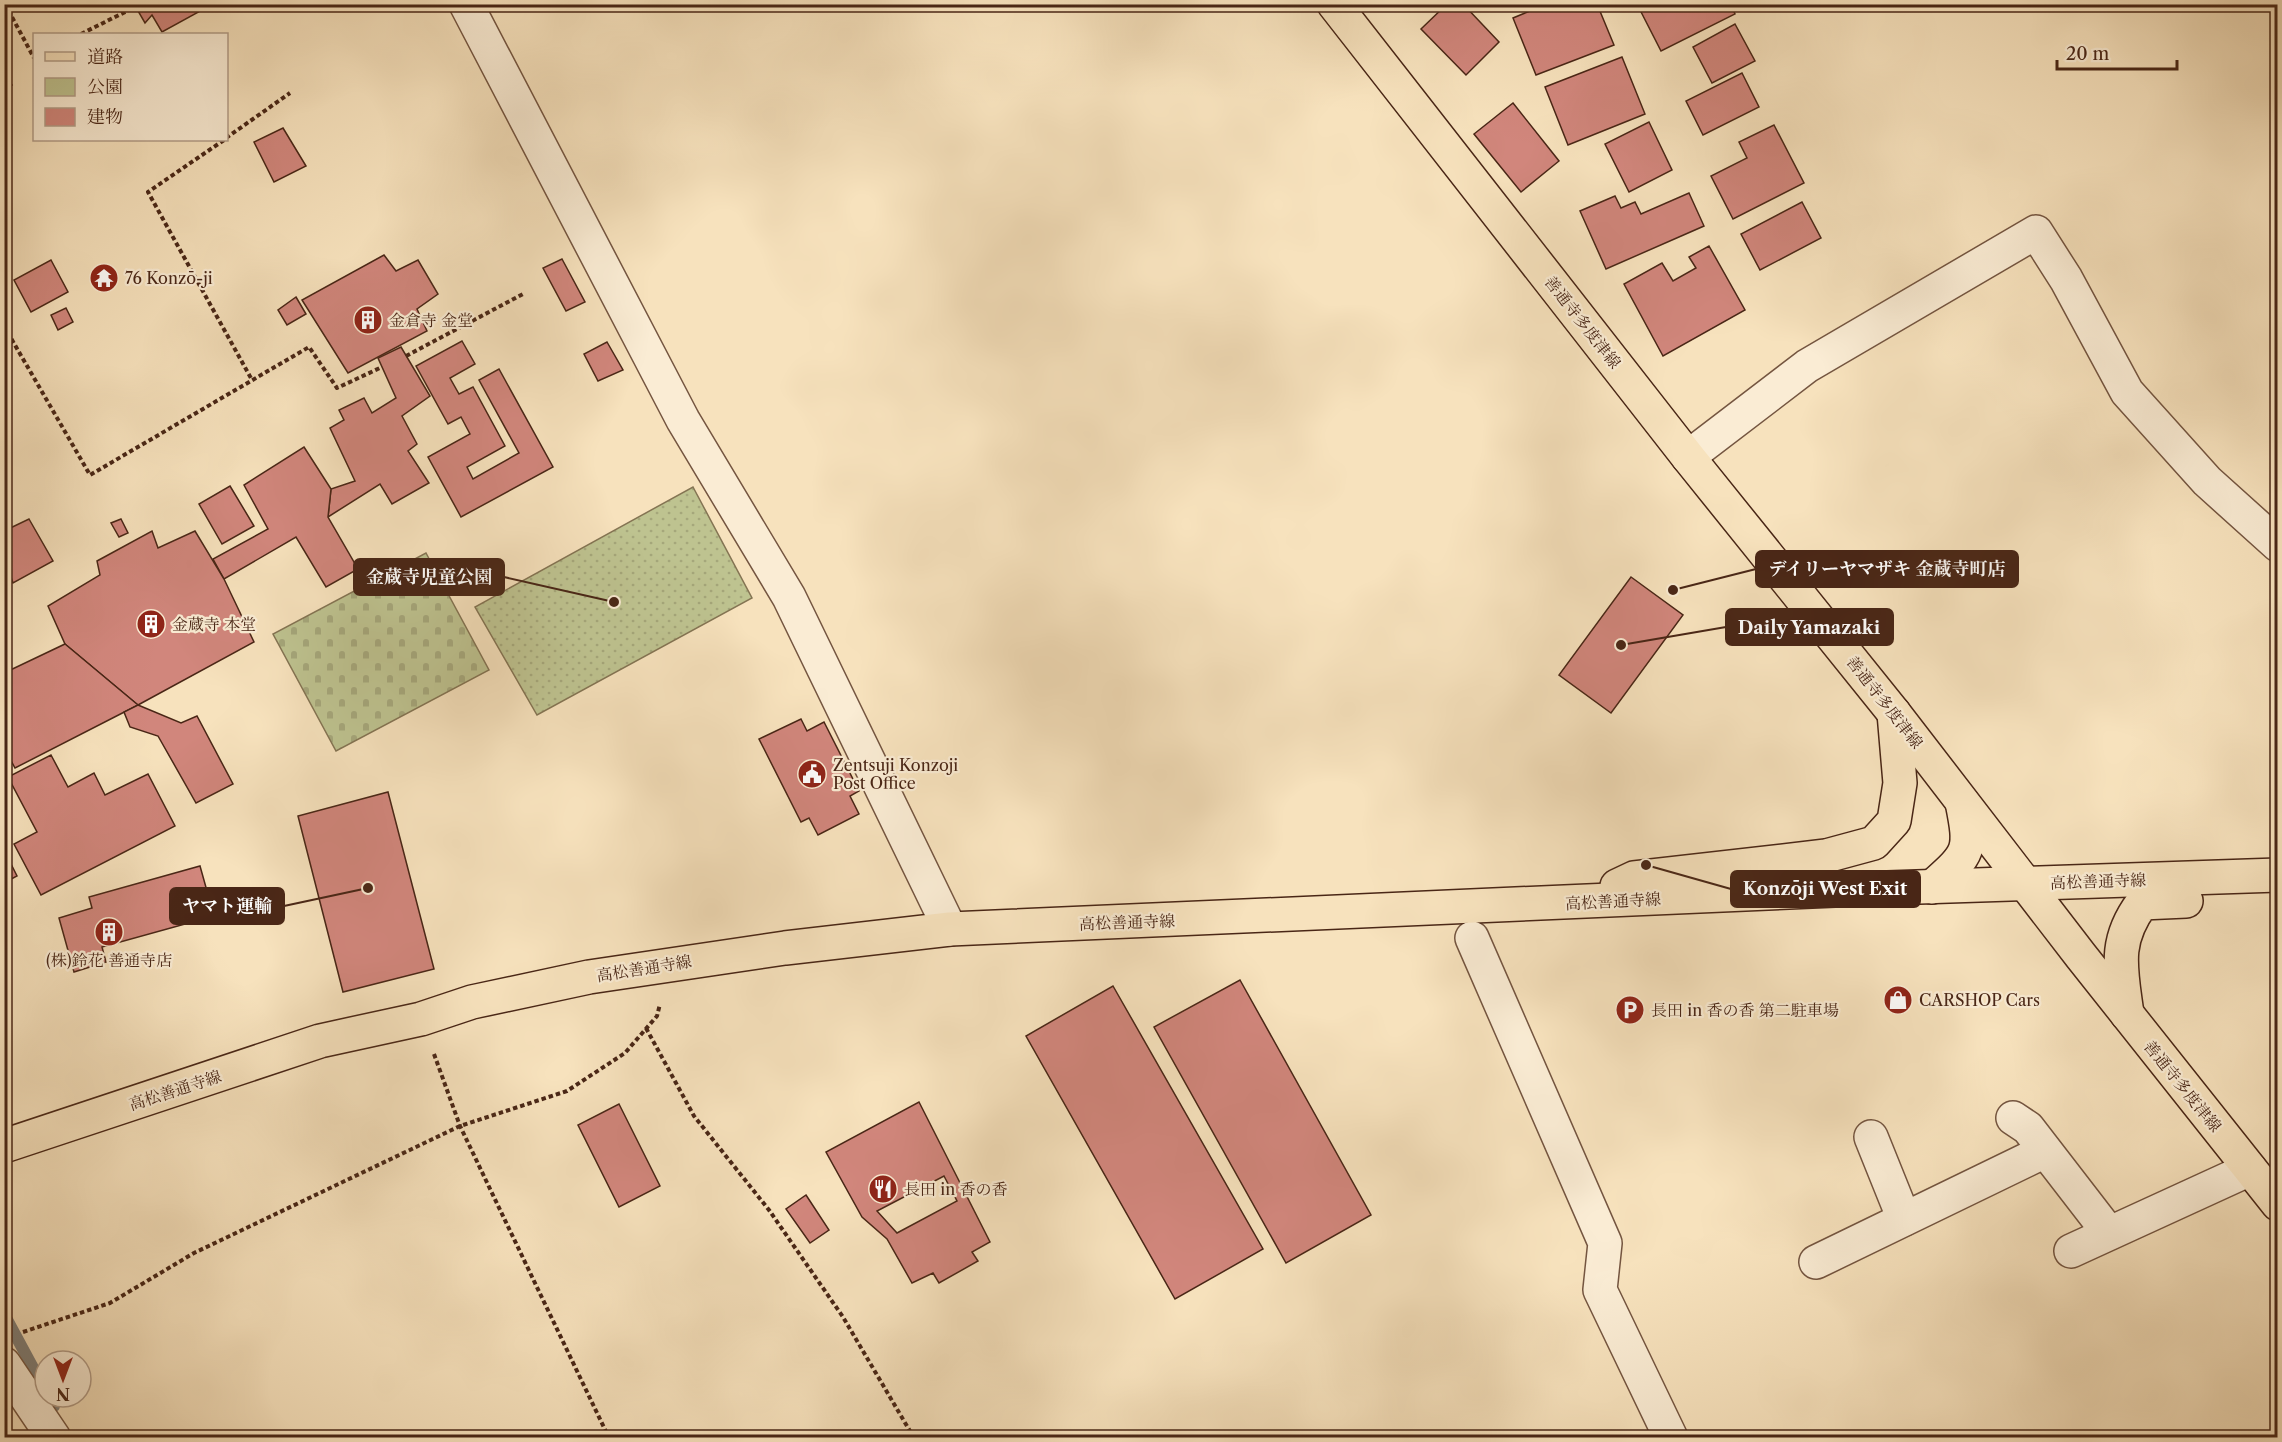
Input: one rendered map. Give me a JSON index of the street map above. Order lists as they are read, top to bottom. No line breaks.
{"streets":{"main road":["善通寺多度津線","高松善通寺線"]},"crossings":[["善通寺多度津線","高松善通寺線"]],"places":{"temple":["76 Konzō-ji"],"building":["金倉寺 金堂","金蔵寺 本堂","(株)鈴花 善通寺店"],"other":["デイリーヤマザキ 金蔵寺町店","金蔵寺児童公園","Daily Yamazaki","Konzōji West Exit","ヤマト運輸"],"public building":["Zentsuji Konzoji Post Office"],"shop":["CARSHOP Cars"],"parking":["長田 in 香の香 第二駐車場"],"restaurant":["長田 in 香の香"]},"legend":["道路","公園","建物"],"scale_bar":"20 m","north":"bottom"}
